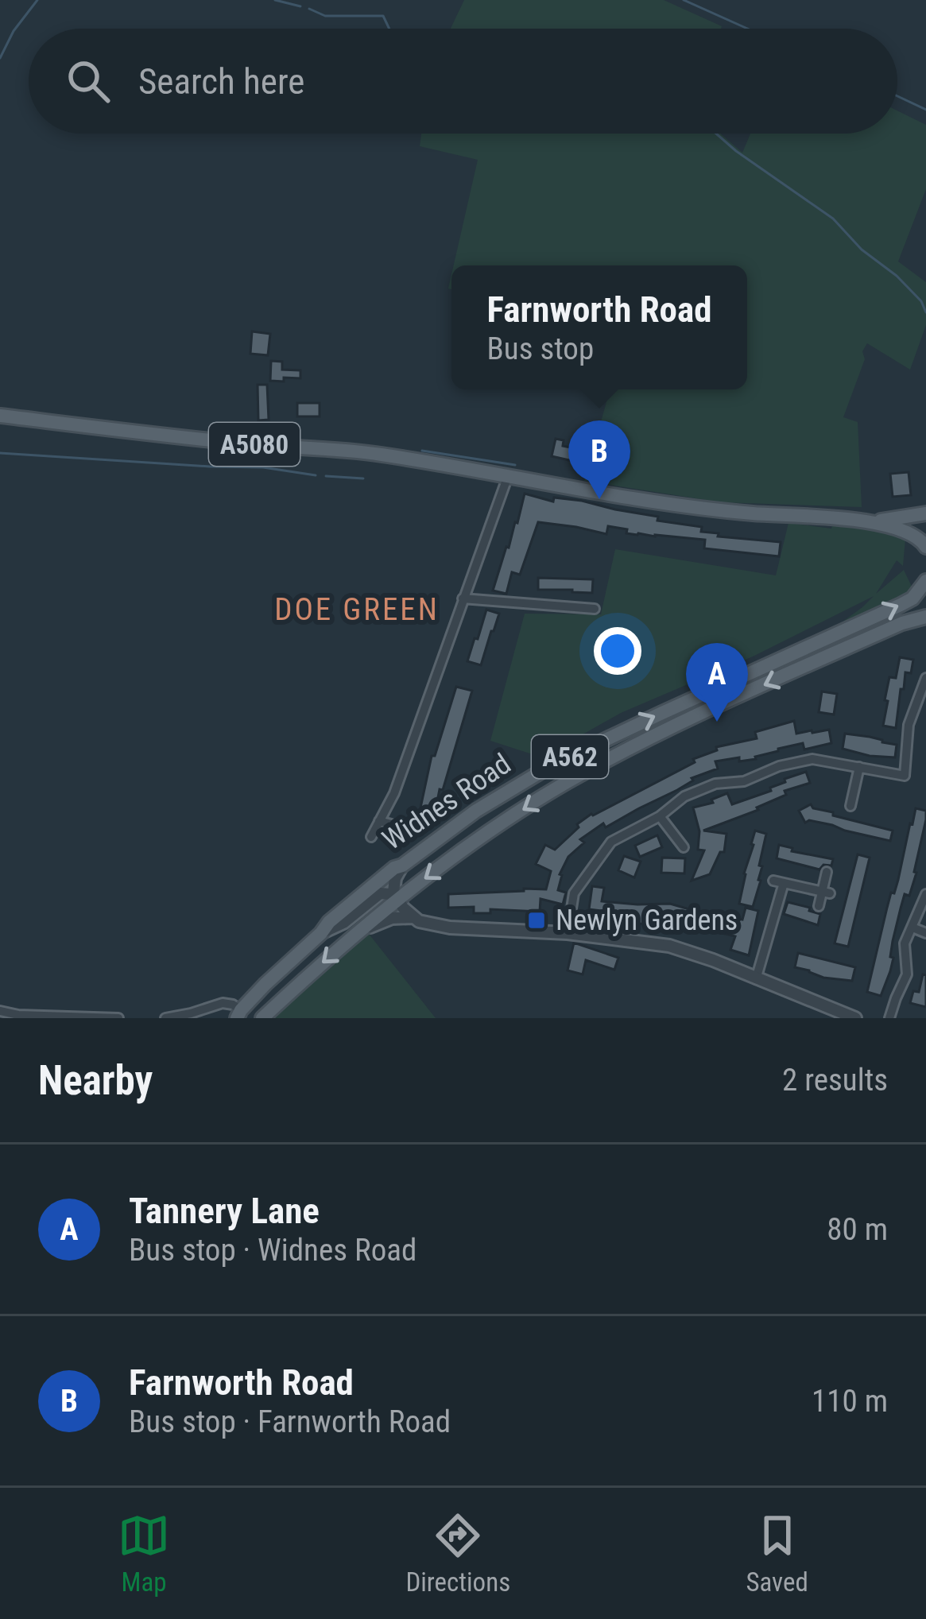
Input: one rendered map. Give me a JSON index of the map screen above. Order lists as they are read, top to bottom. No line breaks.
{"streets":{"main road":["A5080","A562","Widnes Road"]},"districts":["DOE GREEN"],"places":{"transit":["Newlyn Gardens"]},"page":{"search":"Search here","popup":["Farnworth Road","Bus stop"],"pins":["B","A"],"heading":["Nearby","2 results"],"list":[{"mark":"A","name":"Tannery Lane","note":"Bus stop · Widnes Road","value":"80 m"},{"mark":"B","name":"Farnworth Road","note":"Bus stop · Farnworth Road","value":"110 m"}],"nav":["Map","Directions","Saved"]}}
